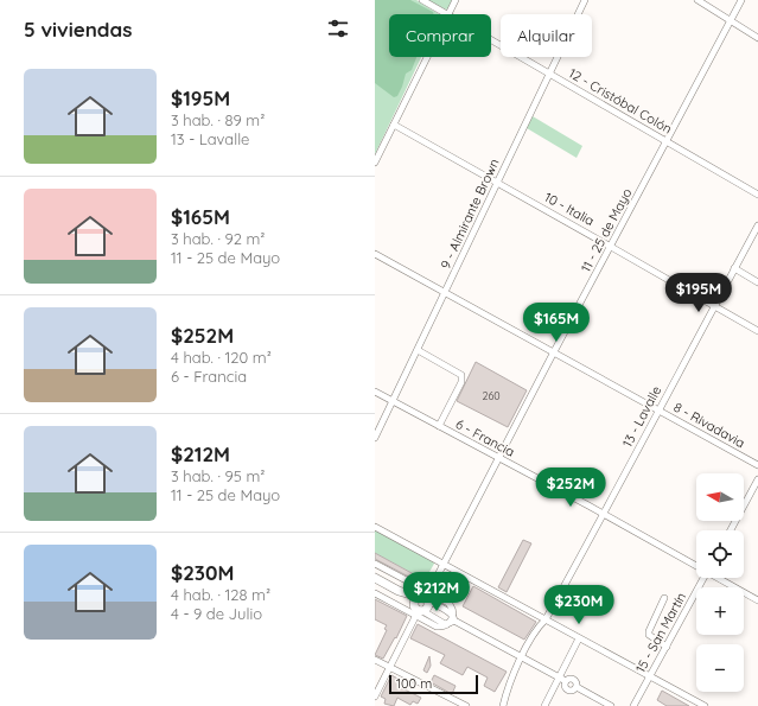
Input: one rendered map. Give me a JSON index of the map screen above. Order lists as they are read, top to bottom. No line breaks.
{"streets":{"street":["12 - Cristóbal Colón","10 - Italia","9 - Almirante Brown","11 - 25 de Mayo","13 - Lavalle","8 - Rivadavia","6 - Francia","15 - San Martín"]},"crossings":[["12 - Cristóbal Colón","9 - Almirante Brown"],["12 - Cristóbal Colón","11 - 25 de Mayo"],["10 - Italia","9 - Almirante Brown"],["10 - Italia","11 - 25 de Mayo"],["10 - Italia","13 - Lavalle"],["9 - Almirante Brown","8 - Rivadavia"],["9 - Almirante Brown","6 - Francia"],["11 - 25 de Mayo","8 - Rivadavia"],["11 - 25 de Mayo","6 - Francia"],["13 - Lavalle","8 - Rivadavia"],["13 - Lavalle","6 - Francia"]],"house_numbers":["260"],"scale_bar":"100 m","north":"left","page":{"heading":"5 viviendas","chip":["Comprar","Alquilar"],"list":[{"name":"$195M","note":"3 hab. · 89 m² · 13 - Lavalle"},{"name":"$165M","note":"3 hab. · 92 m² · 11 - 25 de Mayo"},{"name":"$252M","note":"4 hab. · 120 m² · 6 - Francia"},{"name":"$212M","note":"3 hab. · 95 m² · 11 - 25 de Mayo"},{"name":"$230M","note":"4 hab. · 128 m² · 4 - 9 de Julio"}],"price":["$195M","$165M","$252M","$212M","$230M"],"map_buttons":["+","−"],"scale":"100 m"}}
